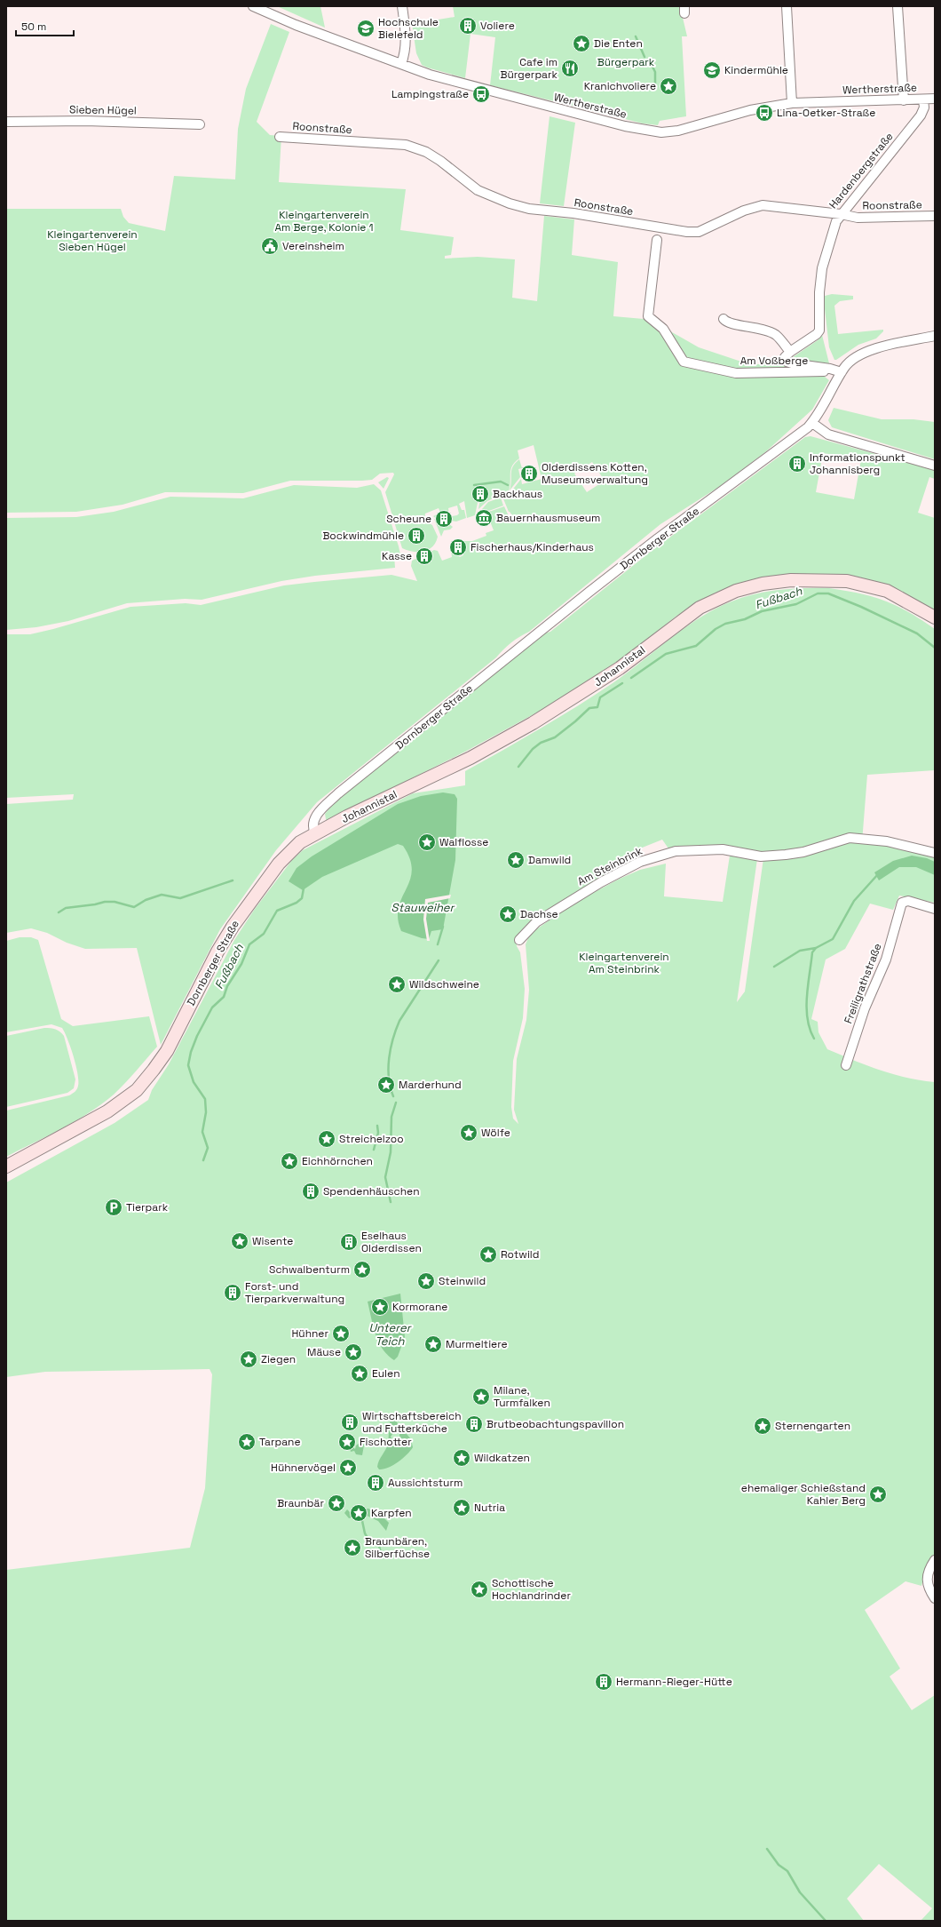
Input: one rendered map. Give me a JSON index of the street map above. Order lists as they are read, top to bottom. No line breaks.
{"streets":{"main road":["Dornberger Straße","Johannistal"],"street":["Wertherstraße","Sieben Hügel","Roonstraße","Hardenbergstraße","Am Voßberge","Am Steinbrink","Freiligrathstraße"]},"crossings":[["Wertherstraße","Hardenbergstraße"],["Roonstraße","Hardenbergstraße"],["Dornberger Straße","Johannistal"]],"water":["Fußbach","Stauweiher","Unterer Teich"],"parks":["Bürgerpark","Kleingartenverein Am Berge, Kolonie 1","Kleingartenverein Sieben Hügel","Kleingartenverein Am Steinbrink"],"places":{"building":["Voliere","Informationspunkt Johannisberg","Olderdissens Kotten, Museumsverwaltung","Backhaus","Scheune","Bockwindmühle","Fischerhaus/Kinderhaus","Kasse","Spendenhäuschen","Eselhaus Olderdissen","Forst- und Tierparkverwaltung","Wirtschaftsbereich und Futterküche","Brutbeobachtungspavillon","Aussichtsturm","Hermann-Rieger-Hütte"],"school or university":["Hochschule Bielefeld","Kindermühle"],"place":["Die Enten","Kranichvoliere","Walflosse","Damwild","Dachse","Wildschweine","Marderhund","Wölfe","Streichelzoo","Eichhörnchen","Wisente","Rotwild","Schwalbenturm","Steinwild","Kormorane","Hühner","Murmeltiere","Mäuse","Ziegen","Eulen","Milane, Turmfalken","Sternengarten","Tarpane","Fischotter","Wildkatzen","Hühnervögel","ehemaliger Schießstand Kahler Berg","Braunbär","Nutria","Karpfen","Braunbären, Silberfüchse","Schottische Hochlandrinder"],"restaurant":["Cafe im Bürgerpark"],"bus stop":["Lampingstraße","Lina-Oetker-Straße"],"public building":["Vereinsheim"],"museum":["Bauernhausmuseum"],"parking":["Tierpark"]},"scale_bar":"50 m"}
